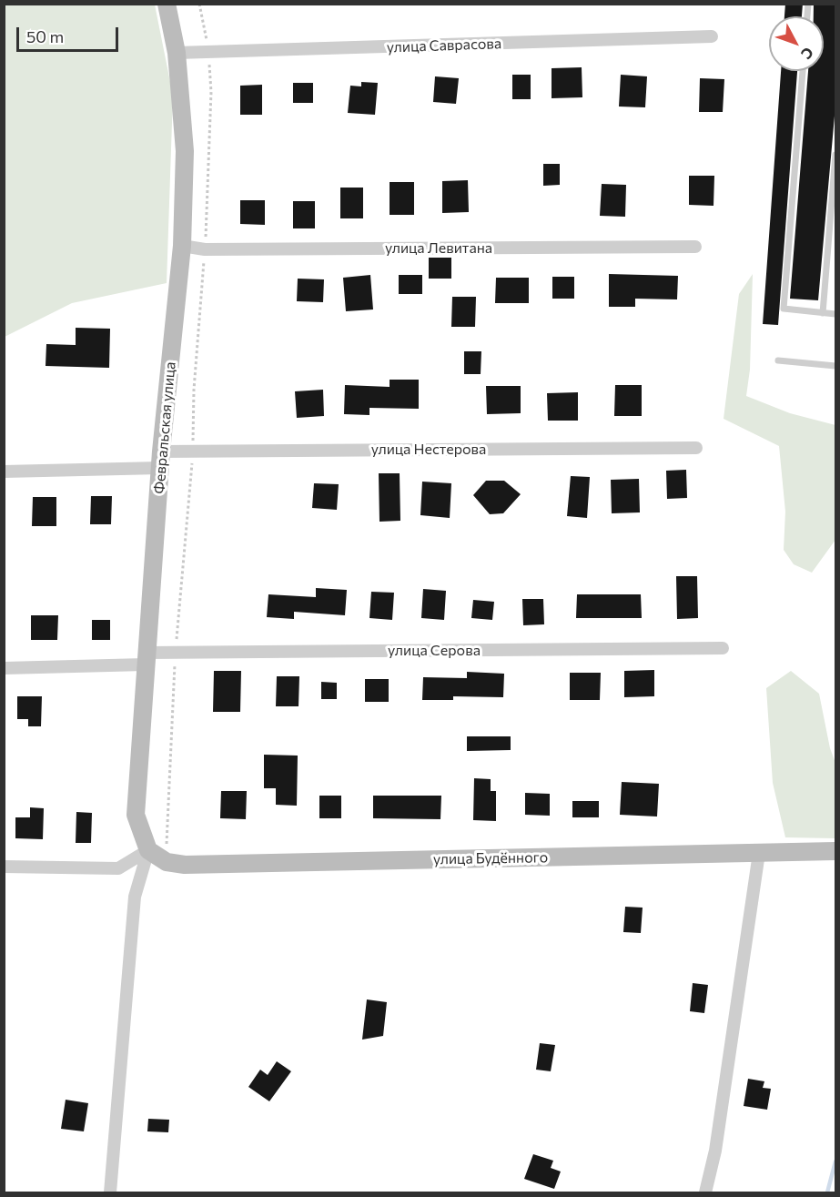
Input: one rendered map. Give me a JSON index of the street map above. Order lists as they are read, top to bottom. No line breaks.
{"streets":{"main road":["Февральская улица","улица Будённого"],"street":["улица Саврасова","улица Левитана","улица Нестерова","улица Серова"]},"crossings":[["улица Саврасова","Февральская улица"],["улица Левитана","Февральская улица"],["Февральская улица","улица Нестерова"],["Февральская улица","улица Серова"],["Февральская улица","улица Будённого"]],"scale_bar":"50 m","north":"bottom right"}
